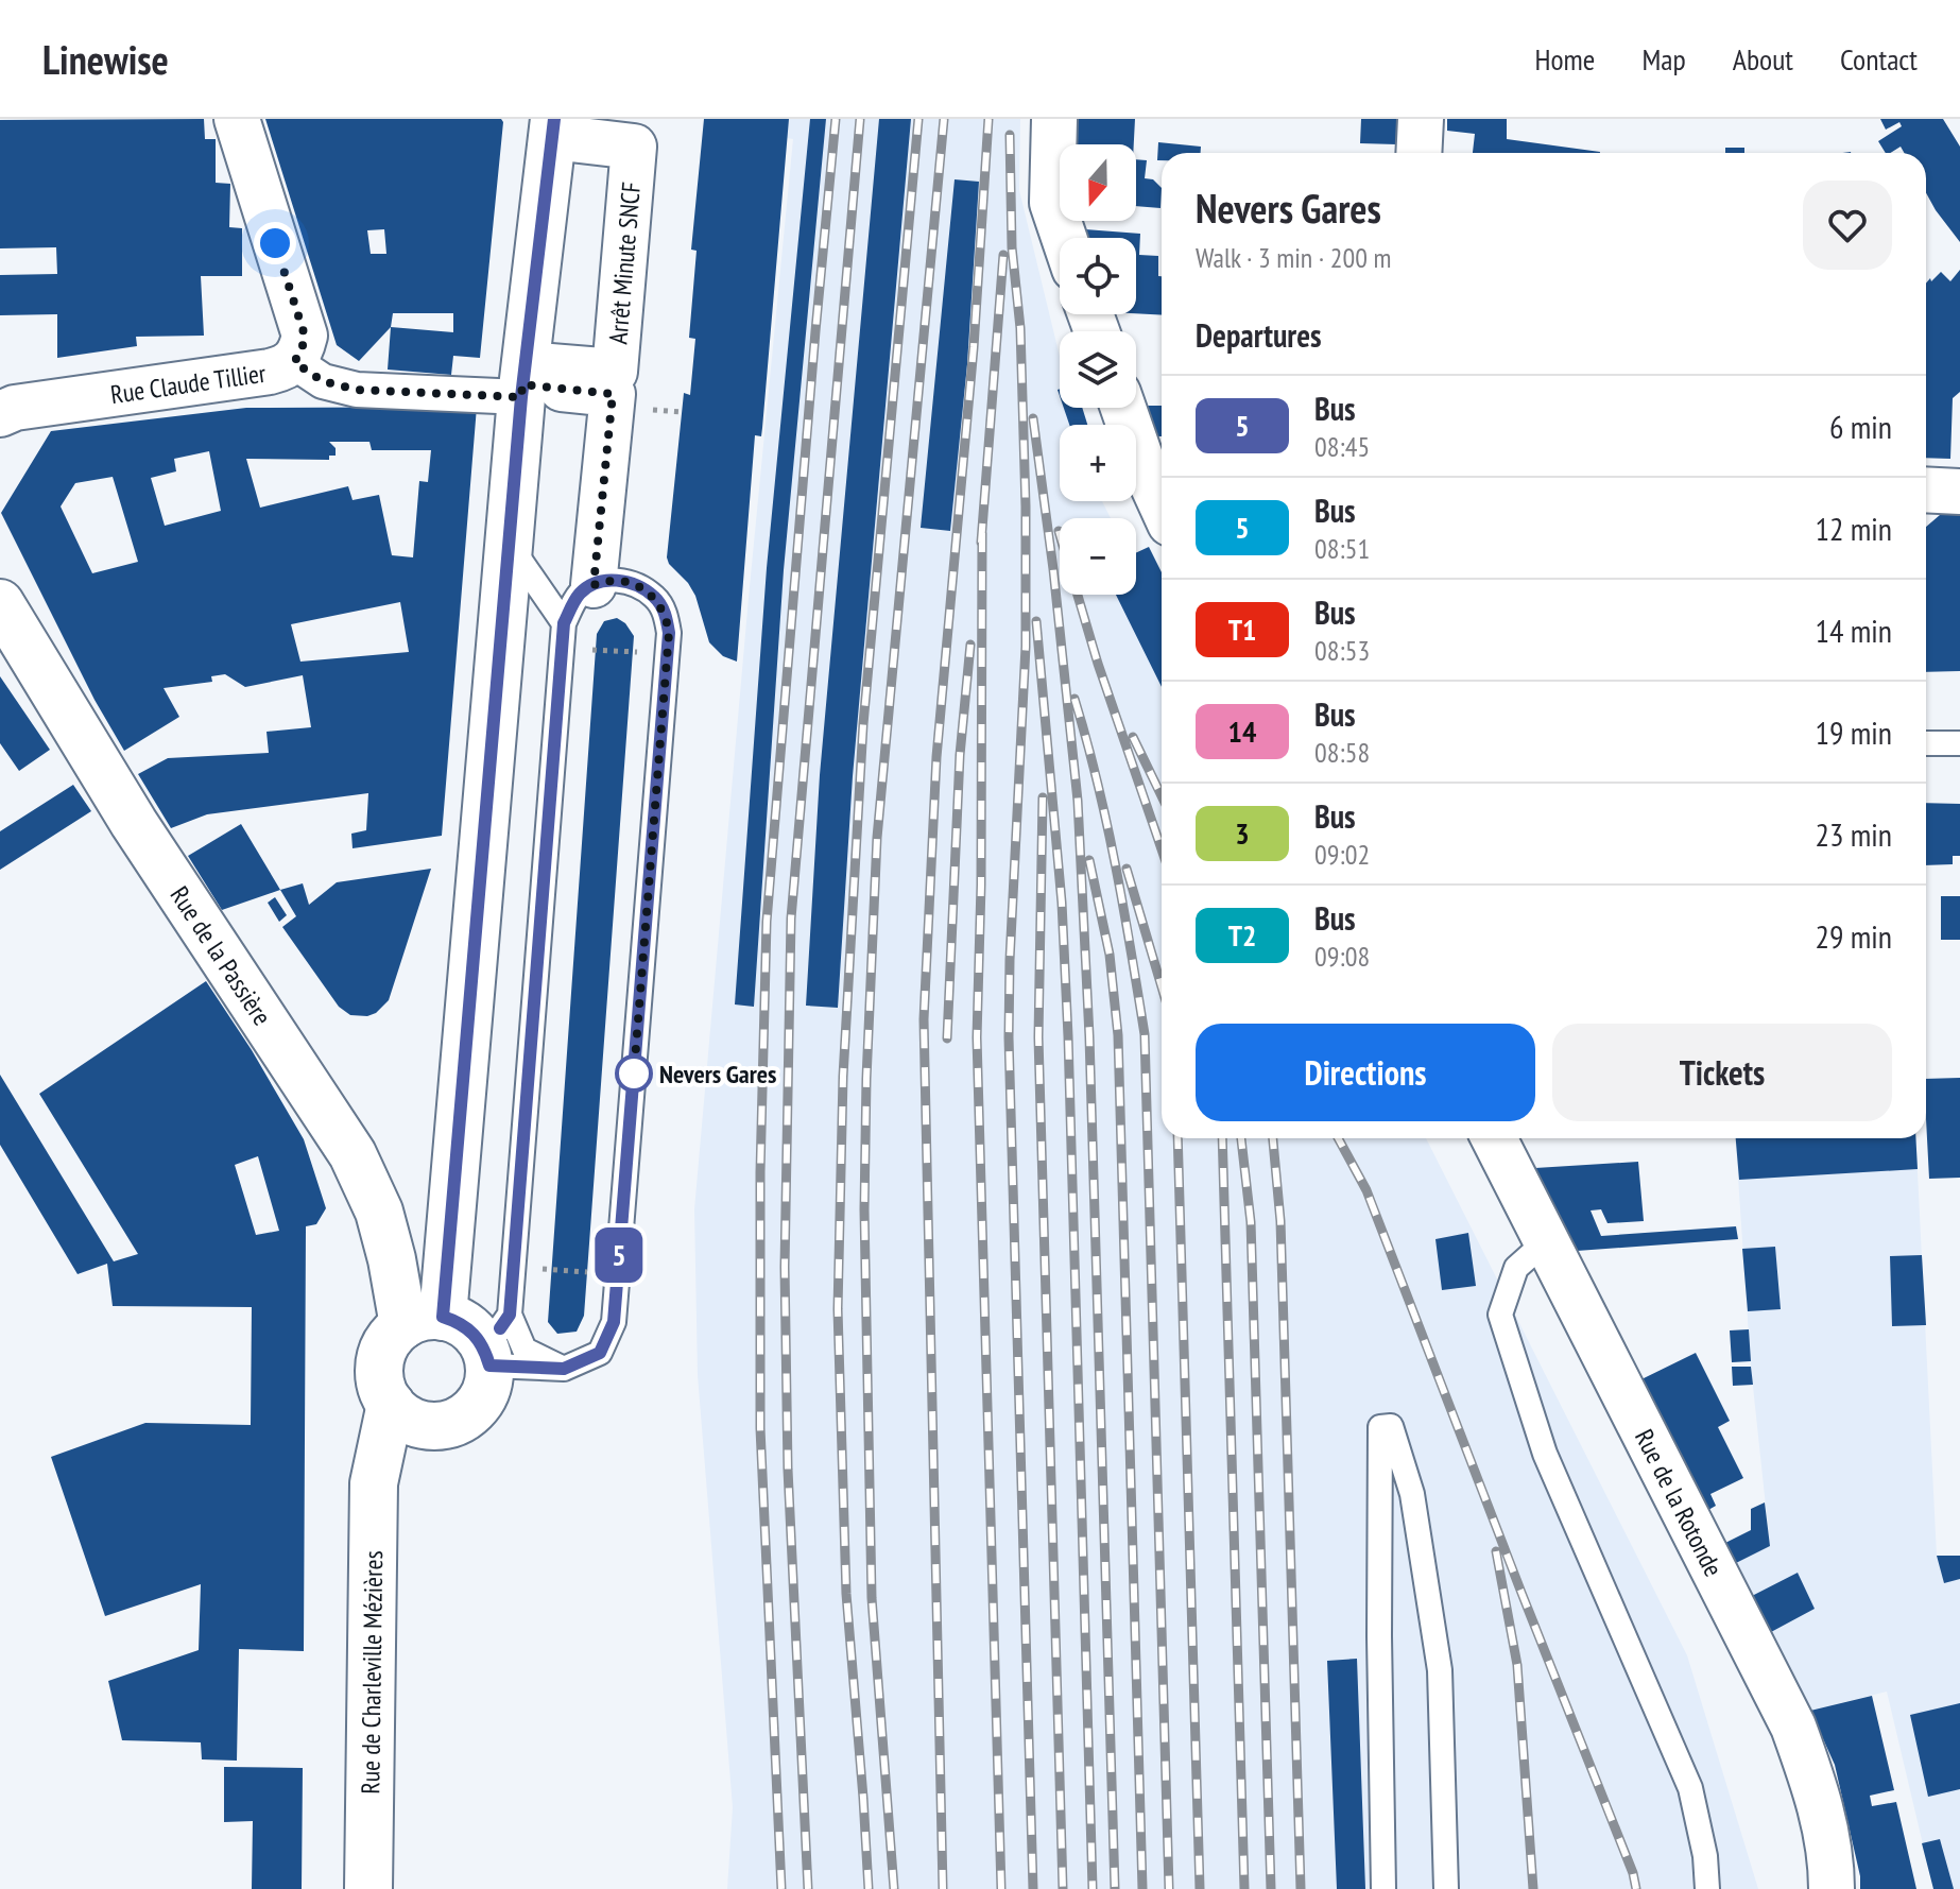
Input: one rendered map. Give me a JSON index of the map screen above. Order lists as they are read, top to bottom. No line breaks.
{"streets":{"main road":["Rue de la Passière","Rue de Charleville Mézières"],"street":["Arrêt Minute SNCF","Rue Claude Tillier","Rue de la Rotonde"]},"crossings":[["Arrêt Minute SNCF","Rue Claude Tillier"],["Rue de la Passière","Rue de Charleville Mézières"]],"places":["Nevers Gares"],"lines":["bus line 5"],"north":"bottom","page":{"header":"Linewise","nav":["Home","Map","About","Contact"],"on_map":"5","map_buttons":["+","−"],"heading":[["Nevers Gares","Walk · 3 min · 200 m"],"Departures"],"list":[{"mark":"5","name":"Bus","note":"08:45","value":"6 min"},{"mark":"5","name":"Bus","note":"08:51","value":"12 min"},{"mark":"T1","name":"Bus","note":"08:53","value":"14 min"},{"mark":"14","name":"Bus","note":"08:58","value":"19 min"},{"mark":"3","name":"Bus","note":"09:02","value":"23 min"},{"mark":"T2","name":"Bus","note":"09:08","value":"29 min"}],"buttons":["Directions","Tickets"]}}
